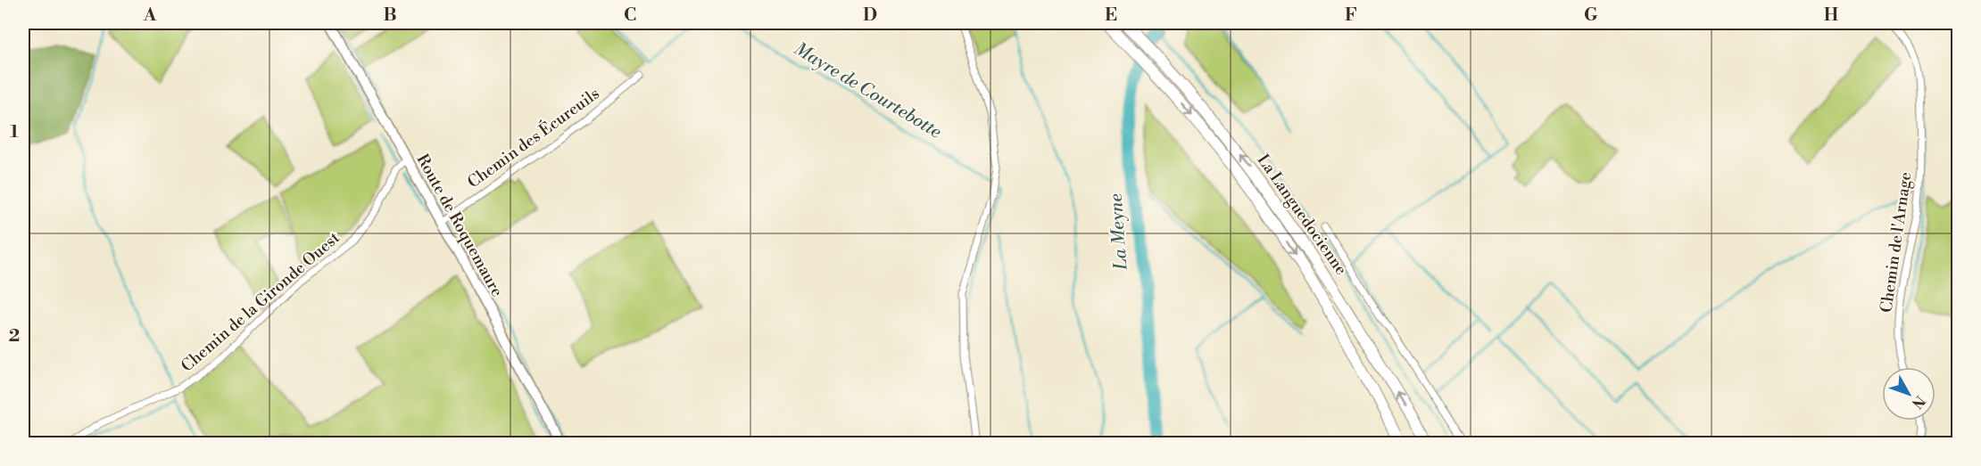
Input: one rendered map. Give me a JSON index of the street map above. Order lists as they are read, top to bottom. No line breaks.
{"streets":{"highway":["La Languedocienne"],"main road":["Route de Roquemaure"],"street":["Chemin des Écureuils","Chemin de l'Arnage","Chemin de la Gironde Ouest"]},"crossings":[["Chemin des Écureuils","Route de Roquemaure"],["Route de Roquemaure","Chemin de la Gironde Ouest"]],"water":["Mayre de Courtebotte","La Meyne"],"north":"bottom right","grid":{"columns":["A","B","C","D","E","F","G","H"],"rows":["1","2"]}}
